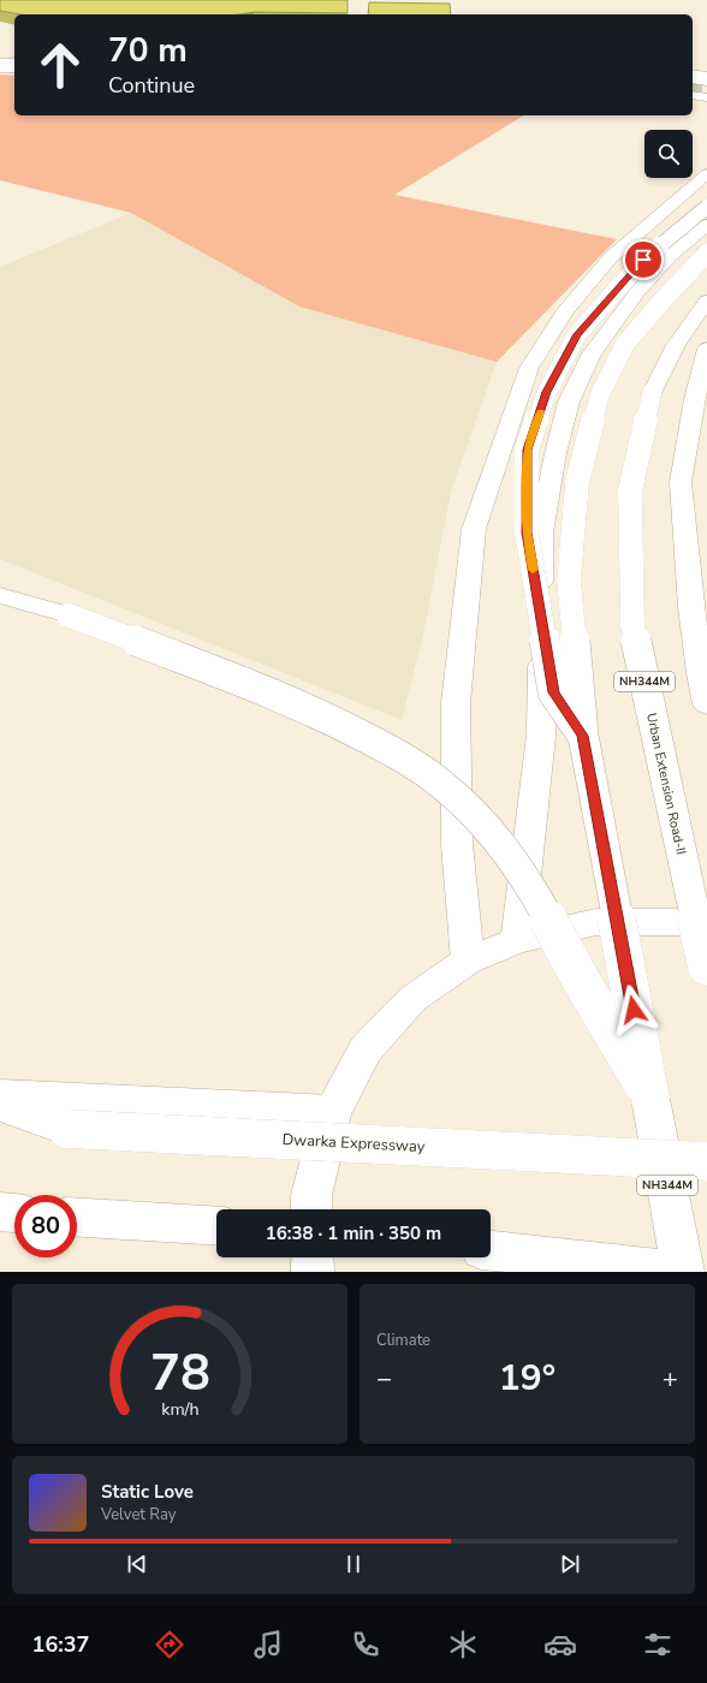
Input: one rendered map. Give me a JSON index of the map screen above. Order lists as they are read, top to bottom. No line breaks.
{"streets":{"main road":["NH344M","Urban Extension Road-II","Dwarka Expressway"]},"page":{"turn":["70 m","Continue"],"limit":"80","trip":"16:38 · 1 min · 350 m","tile":"Climate","heat":["−","19°","+"],"song":["Static Love","Velvet Ray"],"tabs":"16:37","gauge":["78","km/h"]}}
